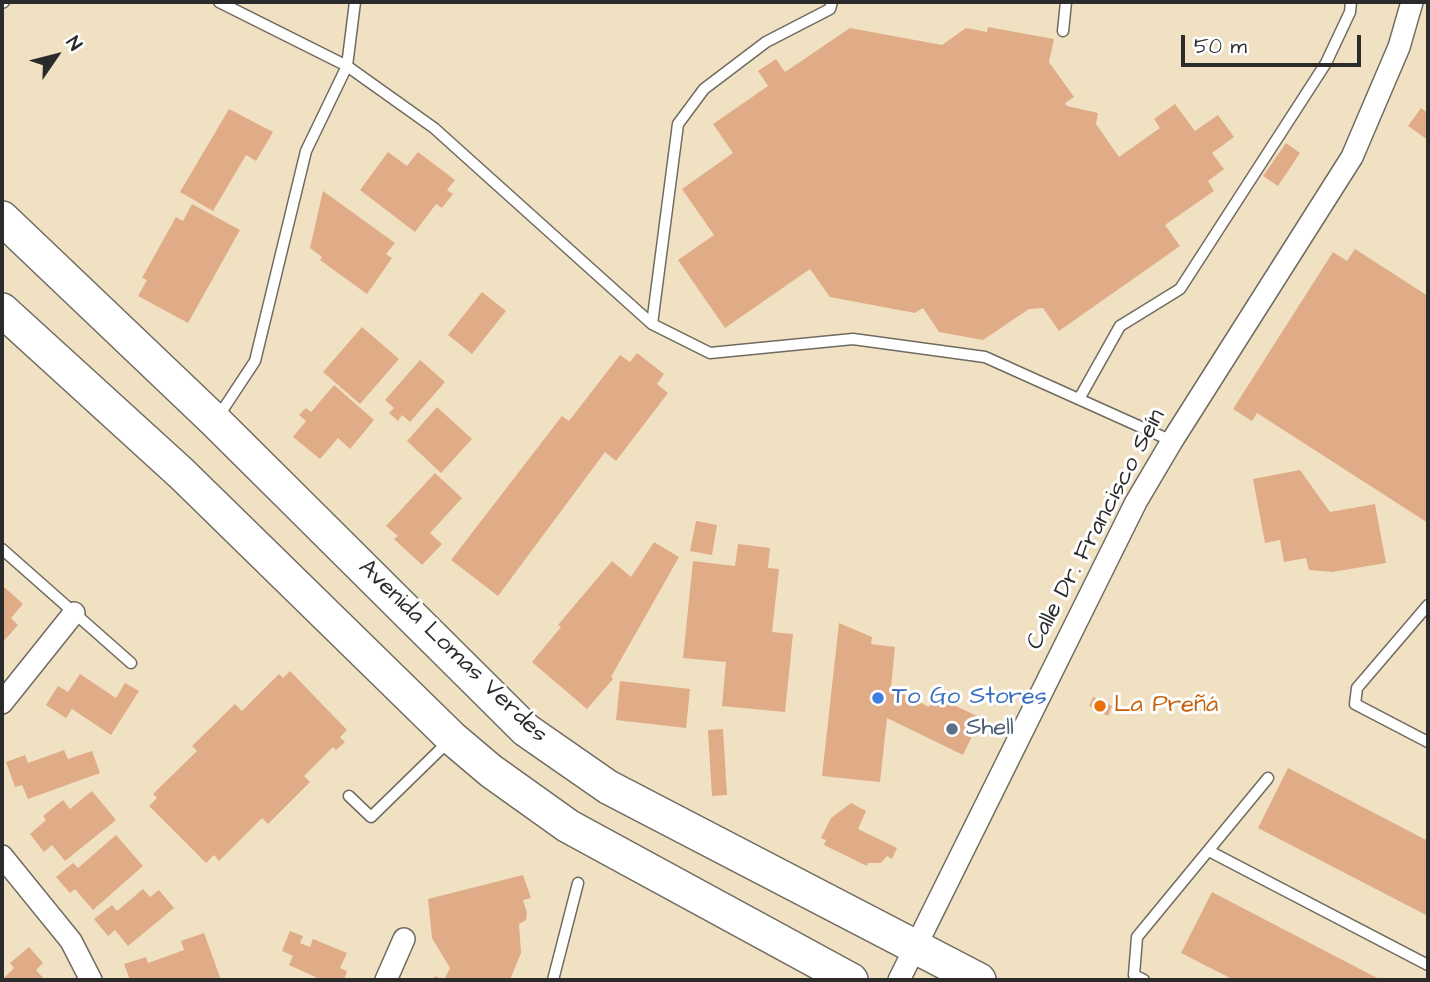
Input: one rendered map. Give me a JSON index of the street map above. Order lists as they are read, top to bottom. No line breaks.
{"streets":{"main road":["Avenida Lomas Verdes"],"street":["Calle Dr. Francisco Seín"]},"crossings":[["Calle Dr. Francisco Seín","Avenida Lomas Verdes"]],"places":["To Go Stores","La Preñá","Shell"],"scale_bar":"50 m","north":"top right"}
